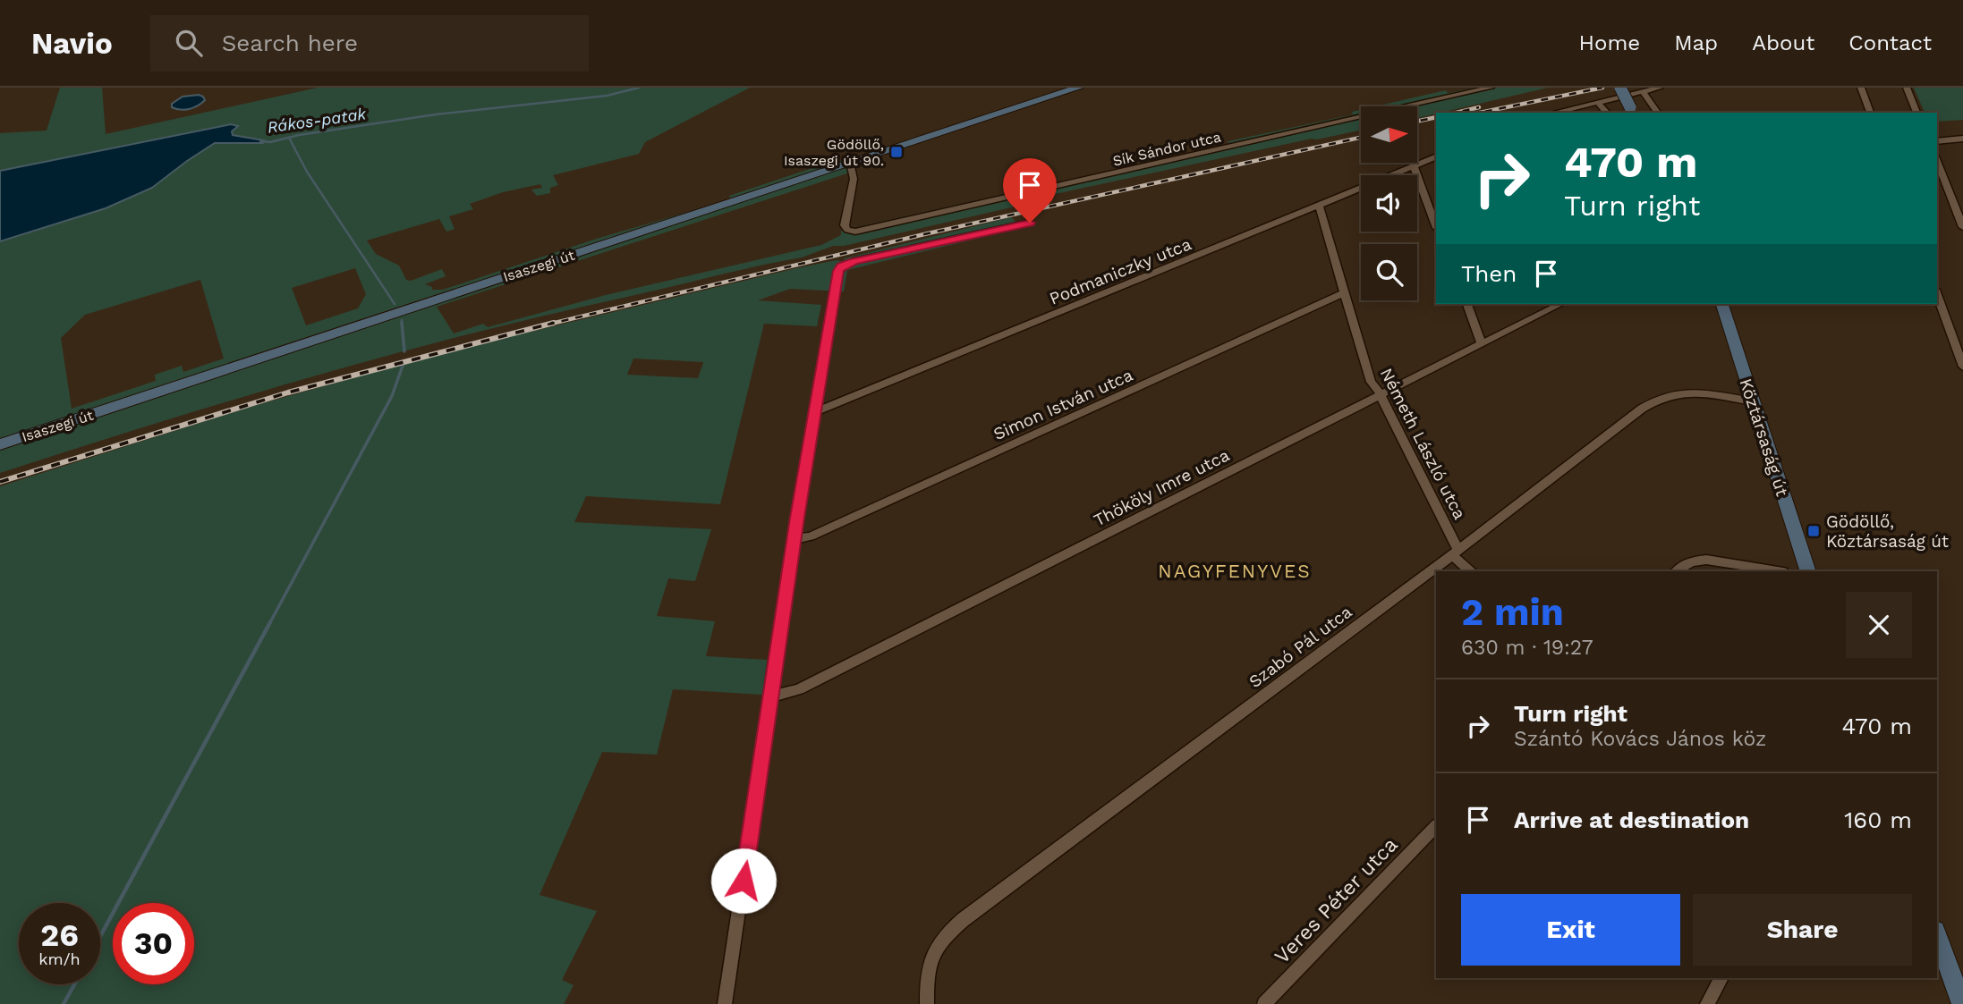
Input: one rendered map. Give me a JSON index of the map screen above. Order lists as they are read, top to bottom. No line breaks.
{"streets":{"main road":["Isaszegi út","Köztársaság út"],"street":["Sík Sándor utca","Podmaniczky utca","Simon István utca","Németh László utca","Thököly Imre utca","Szabó Pál utca","Veres Péter utca"]},"crossings":[["Sík Sándor utca","Isaszegi út"],["Podmaniczky utca","Németh László utca"],["Simon István utca","Németh László utca"],["Köztársaság út","Szabó Pál utca"],["Németh László utca","Thököly Imre utca"],["Németh László utca","Szabó Pál utca"]],"districts":["NAGYFENYVES"],"water":["Rákos-patak"],"places":{"transit":["Gödöllő, Isaszegi út 90.","Gödöllő, Köztársaság út"]},"north":"right","page":{"header":"Navio","search":"Search here","nav":["Home","Map","About","Contact"],"turn":["470 m","Turn right"],"then":"Then","heading":["2 min","630 m · 19:27"],"list":[{"name":"Turn right","note":"Szántó Kovács János köz","value":"470 m"},{"name":"Arrive at destination","value":"160 m"}],"buttons":["Exit","Share"],"speed":"26 km/h","limit":"30"}}
